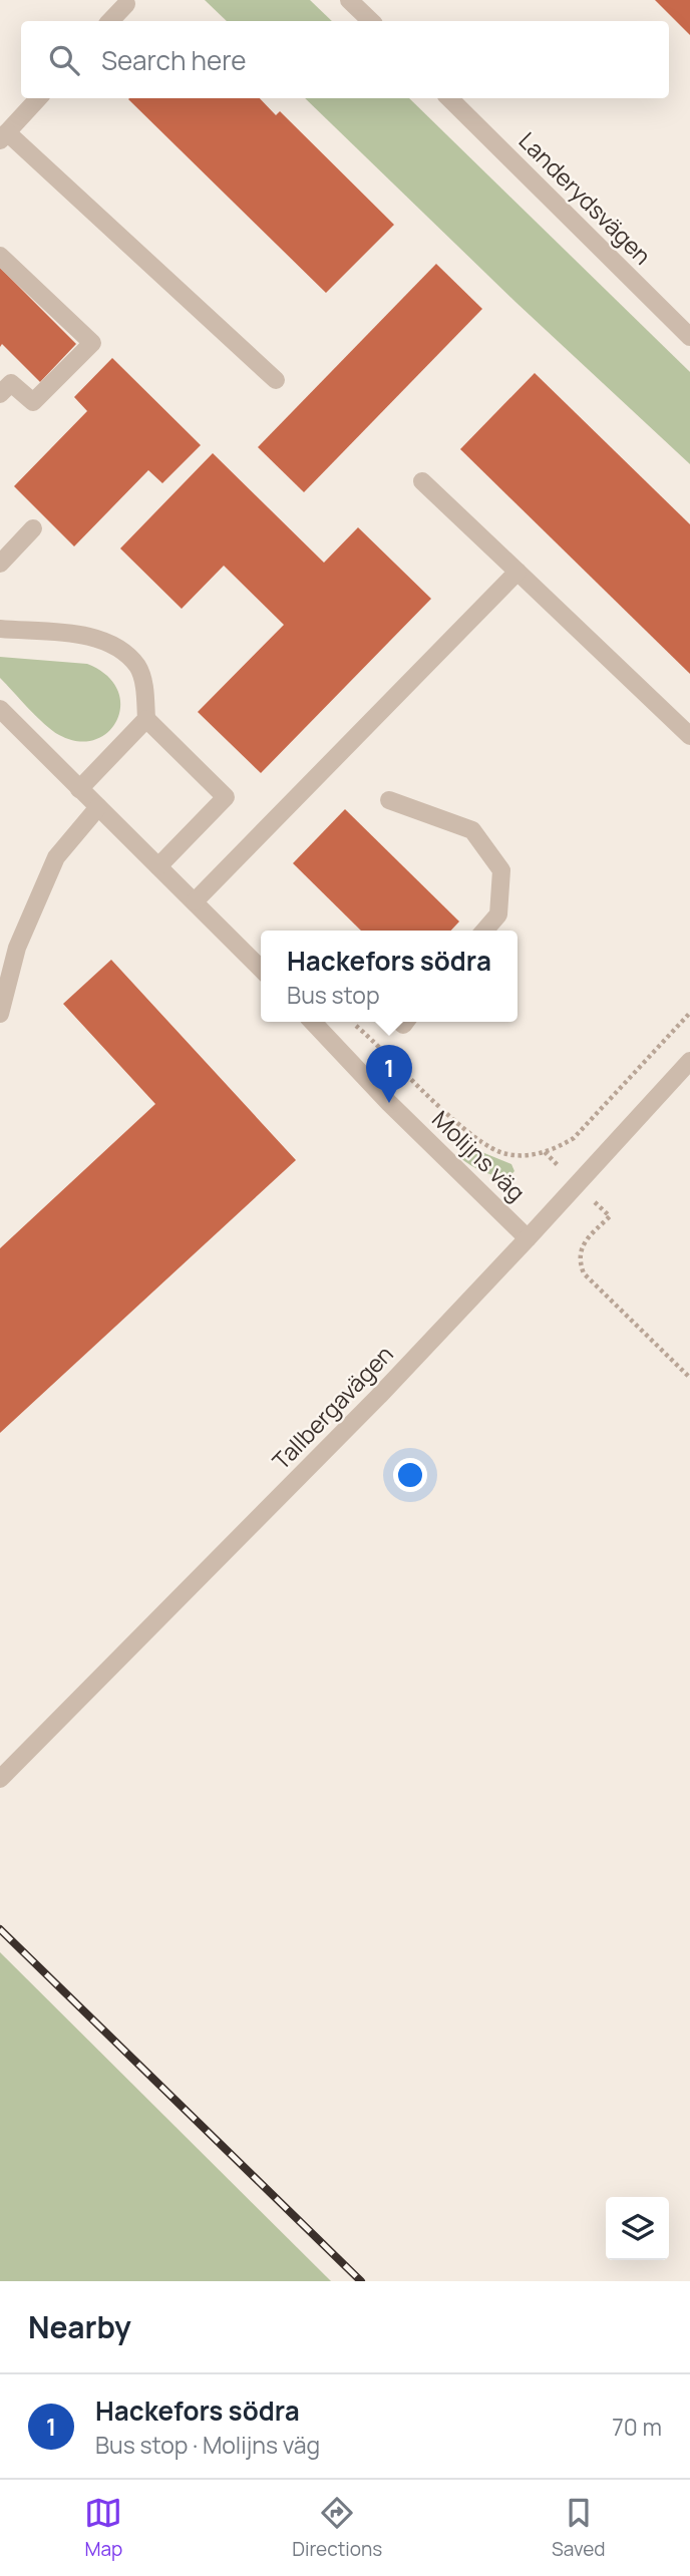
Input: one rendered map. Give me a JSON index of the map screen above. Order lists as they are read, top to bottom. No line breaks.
{"streets":{"street":["Landerydsvägen","Molijns väg","Tallbergavägen"]},"crossings":[["Molijns väg","Tallbergavägen"]],"page":{"search":"Search here","popup":["Hackefors södra","Bus stop"],"pins":"1","heading":"Nearby","list":[{"mark":"1","name":"Hackefors södra","note":"Bus stop · Molijns väg","value":"70 m"}],"nav":["Map","Directions","Saved"]}}
